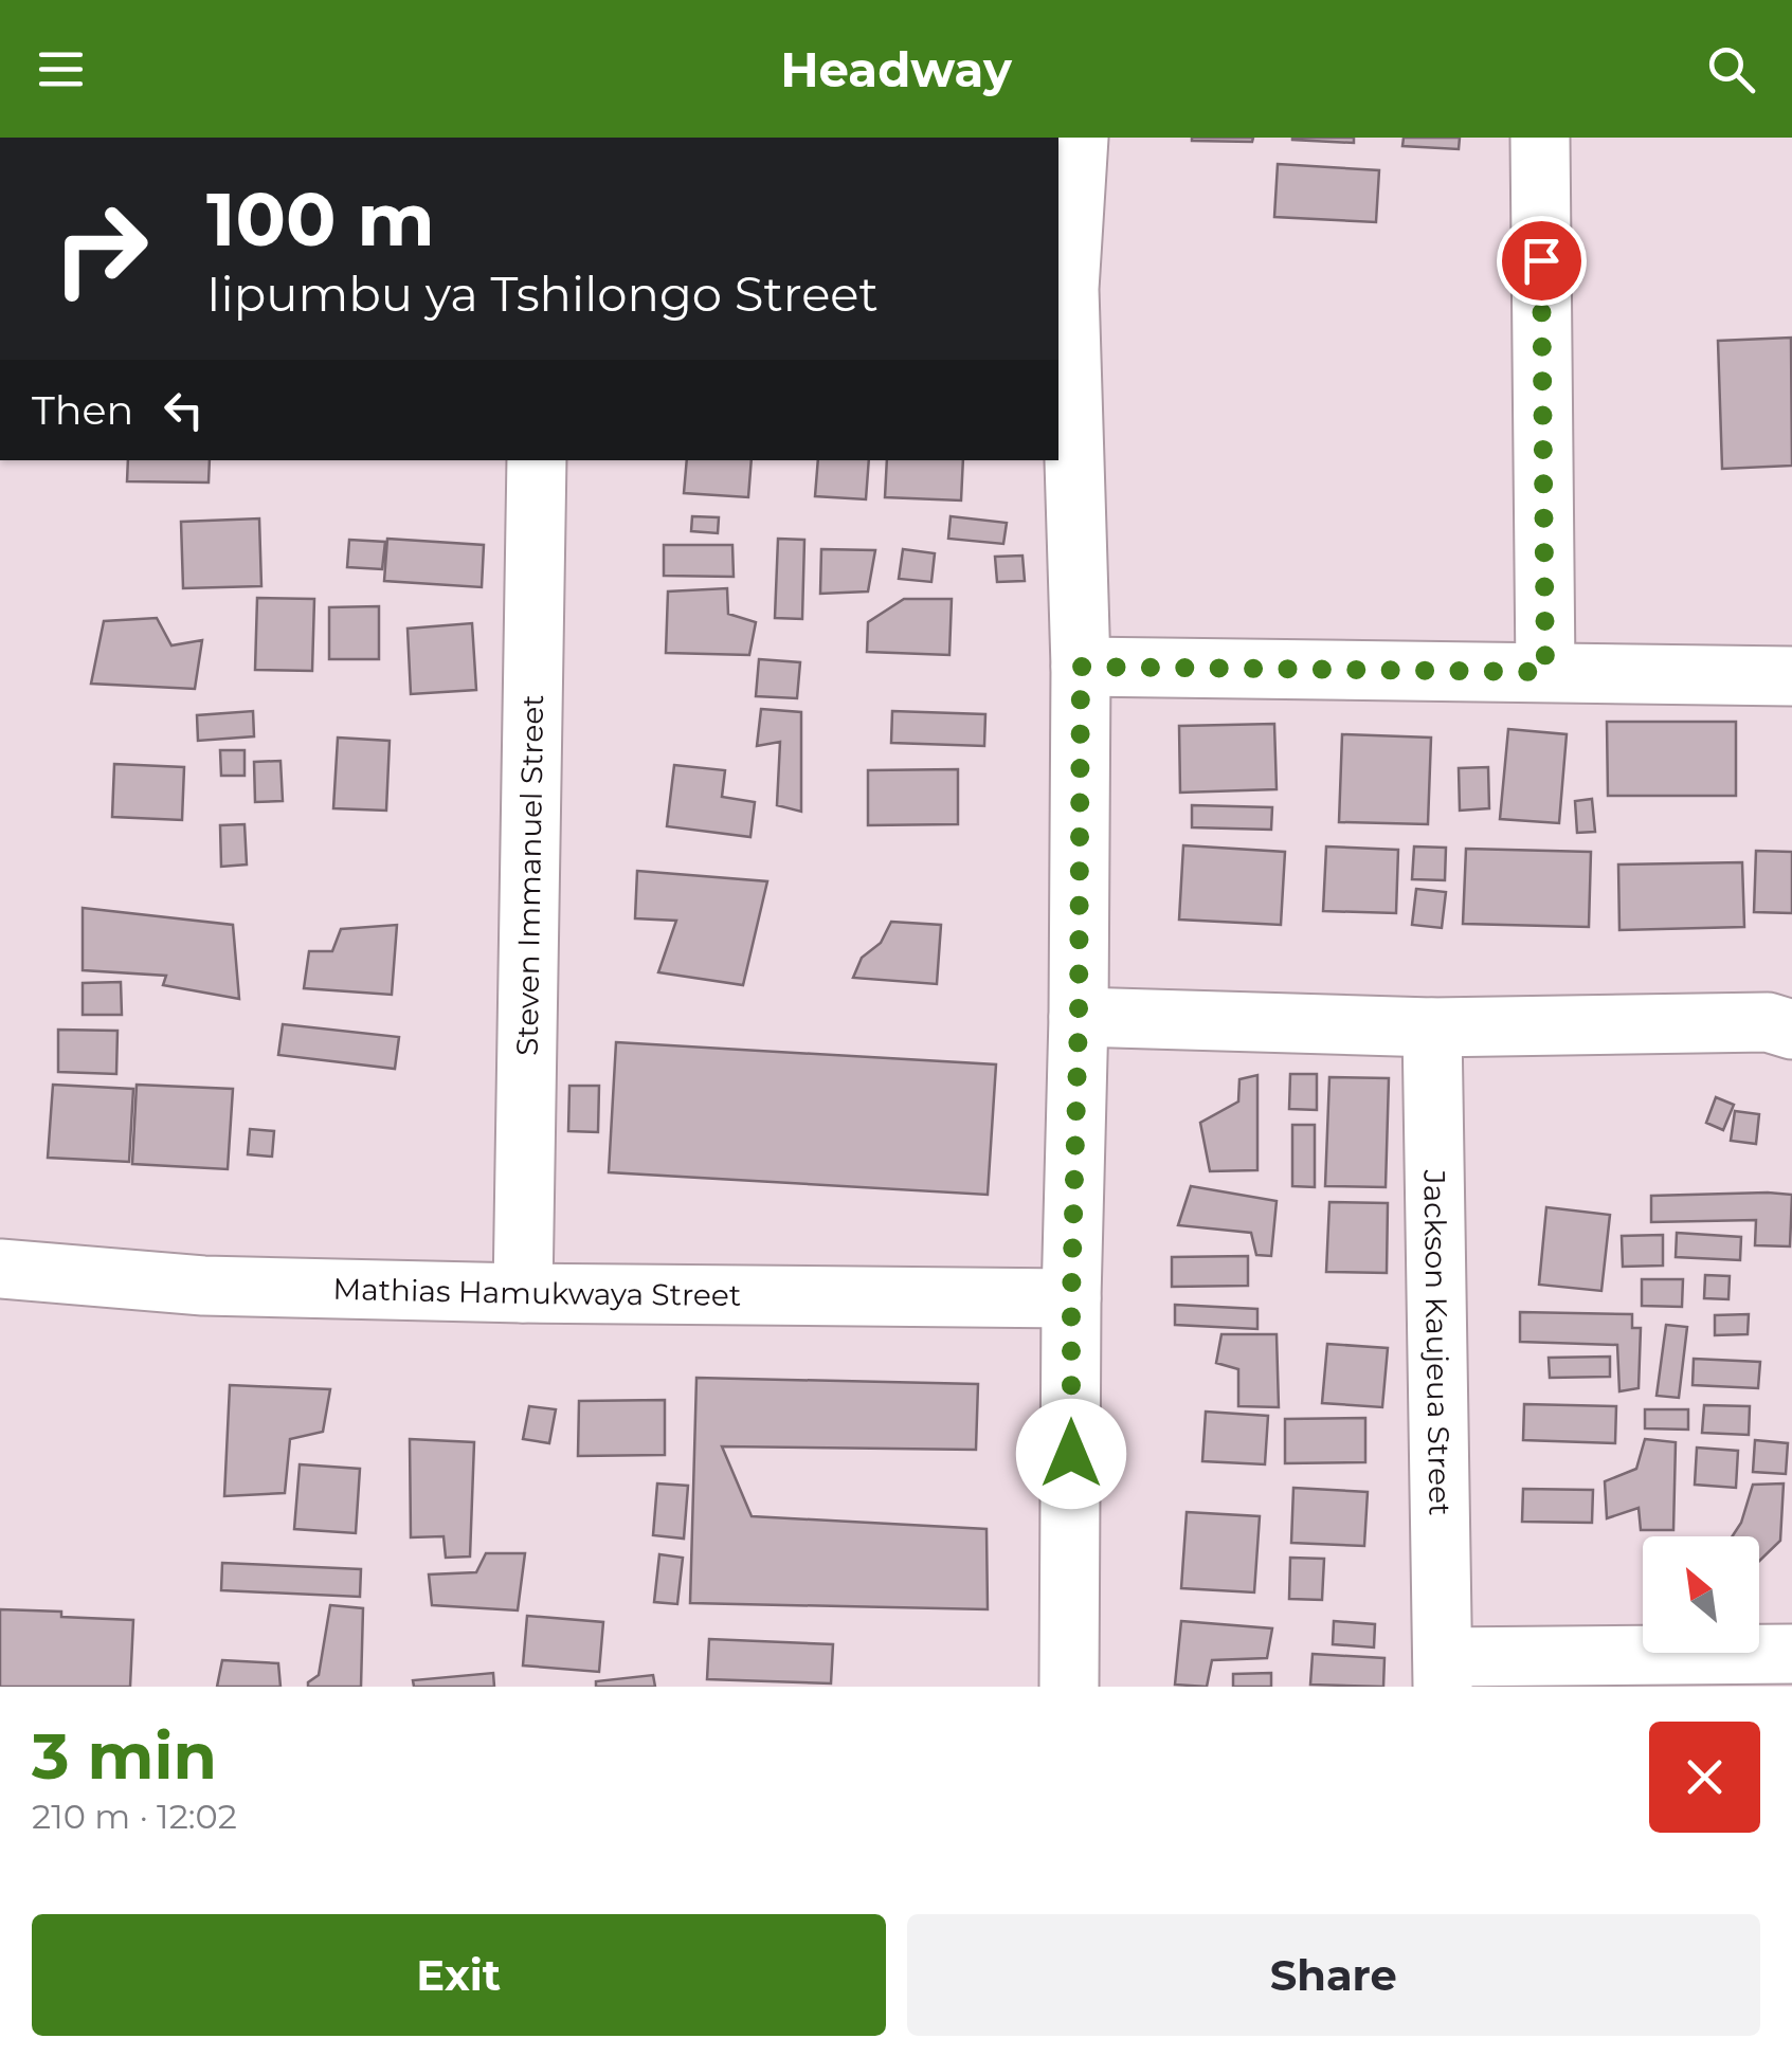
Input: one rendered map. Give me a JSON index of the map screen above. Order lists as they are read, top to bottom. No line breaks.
{"streets":{"street":["Steven Immanuel Street","Mathias Hamukwaya Street","Jackson Kaujeua Street"]},"crossings":[["Steven Immanuel Street","Mathias Hamukwaya Street"]],"north":"top left","page":{"header":"Headway","turn":["100 m","Iipumbu ya Tshilongo Street"],"then":"Then","heading":["3 min","210 m · 12:02"],"buttons":["Exit","Share"]}}
